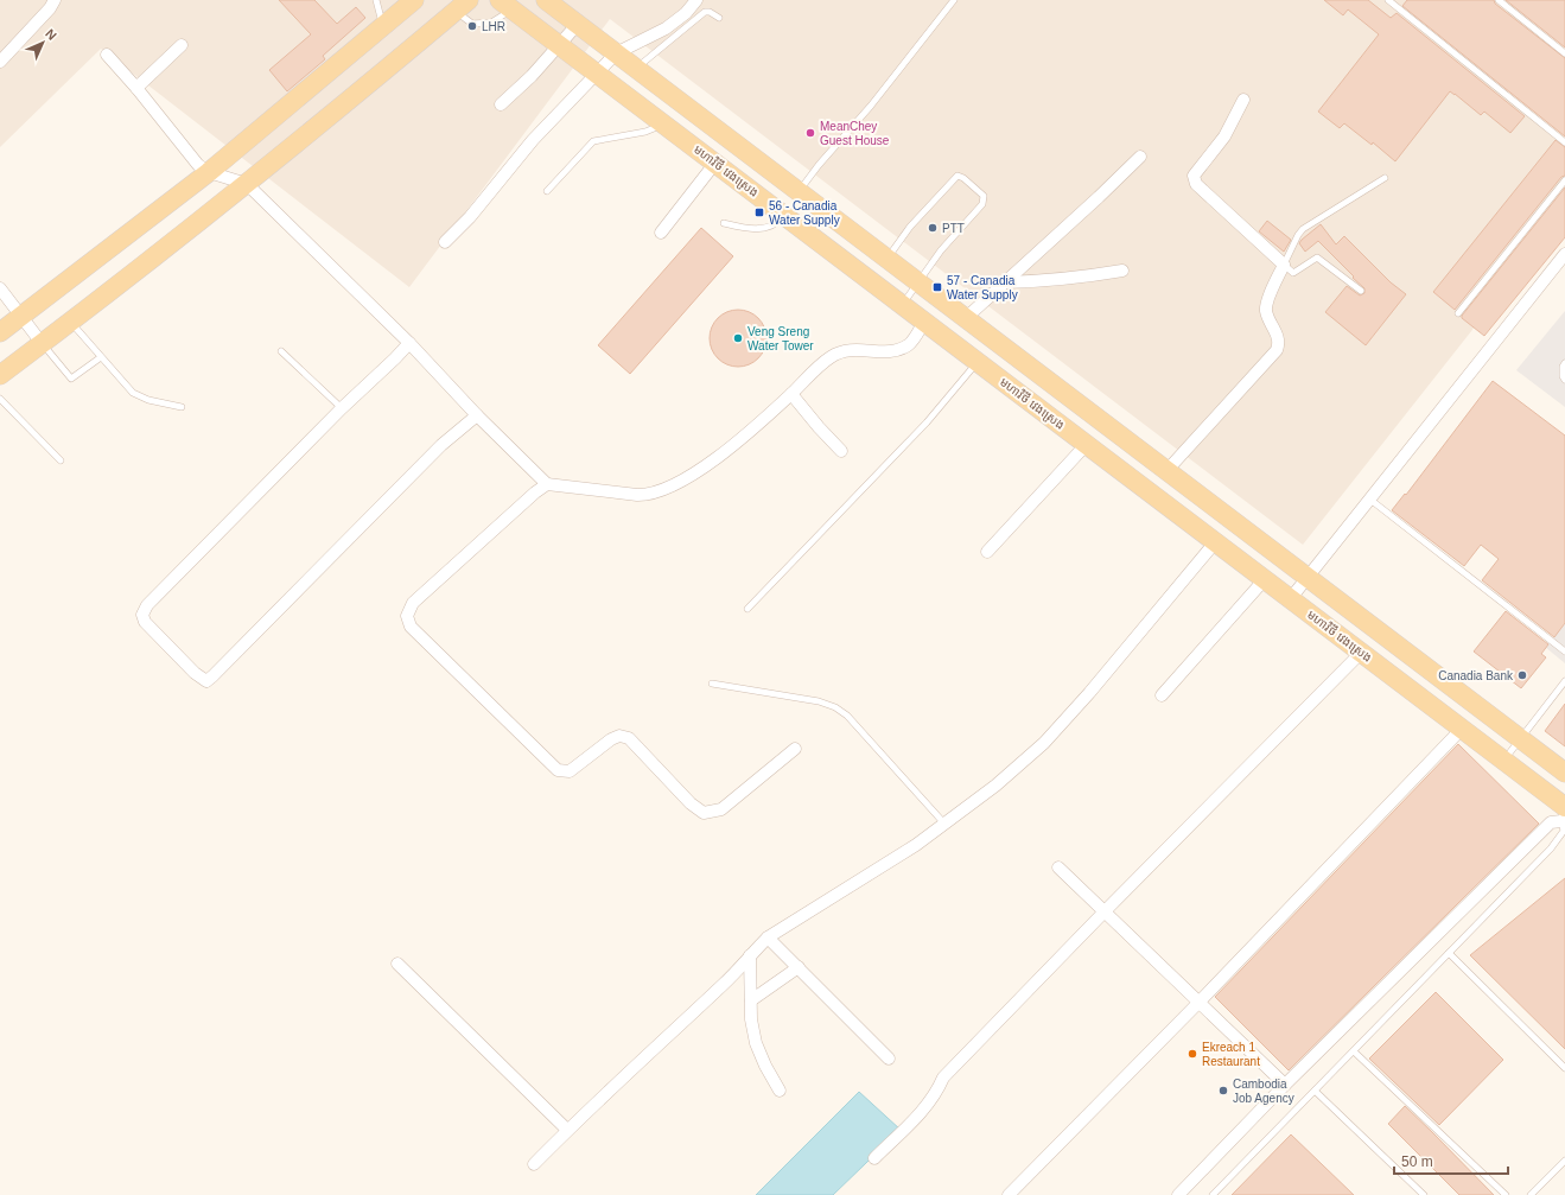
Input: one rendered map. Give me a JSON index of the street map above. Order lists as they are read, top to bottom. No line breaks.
{"streets":{"main road":["មហាវិថី វេងស្រេង"]},"places":{"other":["LHR","MeanChey Guest House","PTT","Veng Sreng Water Tower","Canadia Bank","Ekreach 1 Restaurant","Cambodia Job Agency"],"transit":["56 - Canadia Water Supply","57 - Canadia Water Supply"]},"scale_bar":"50 m","north":"top right"}
